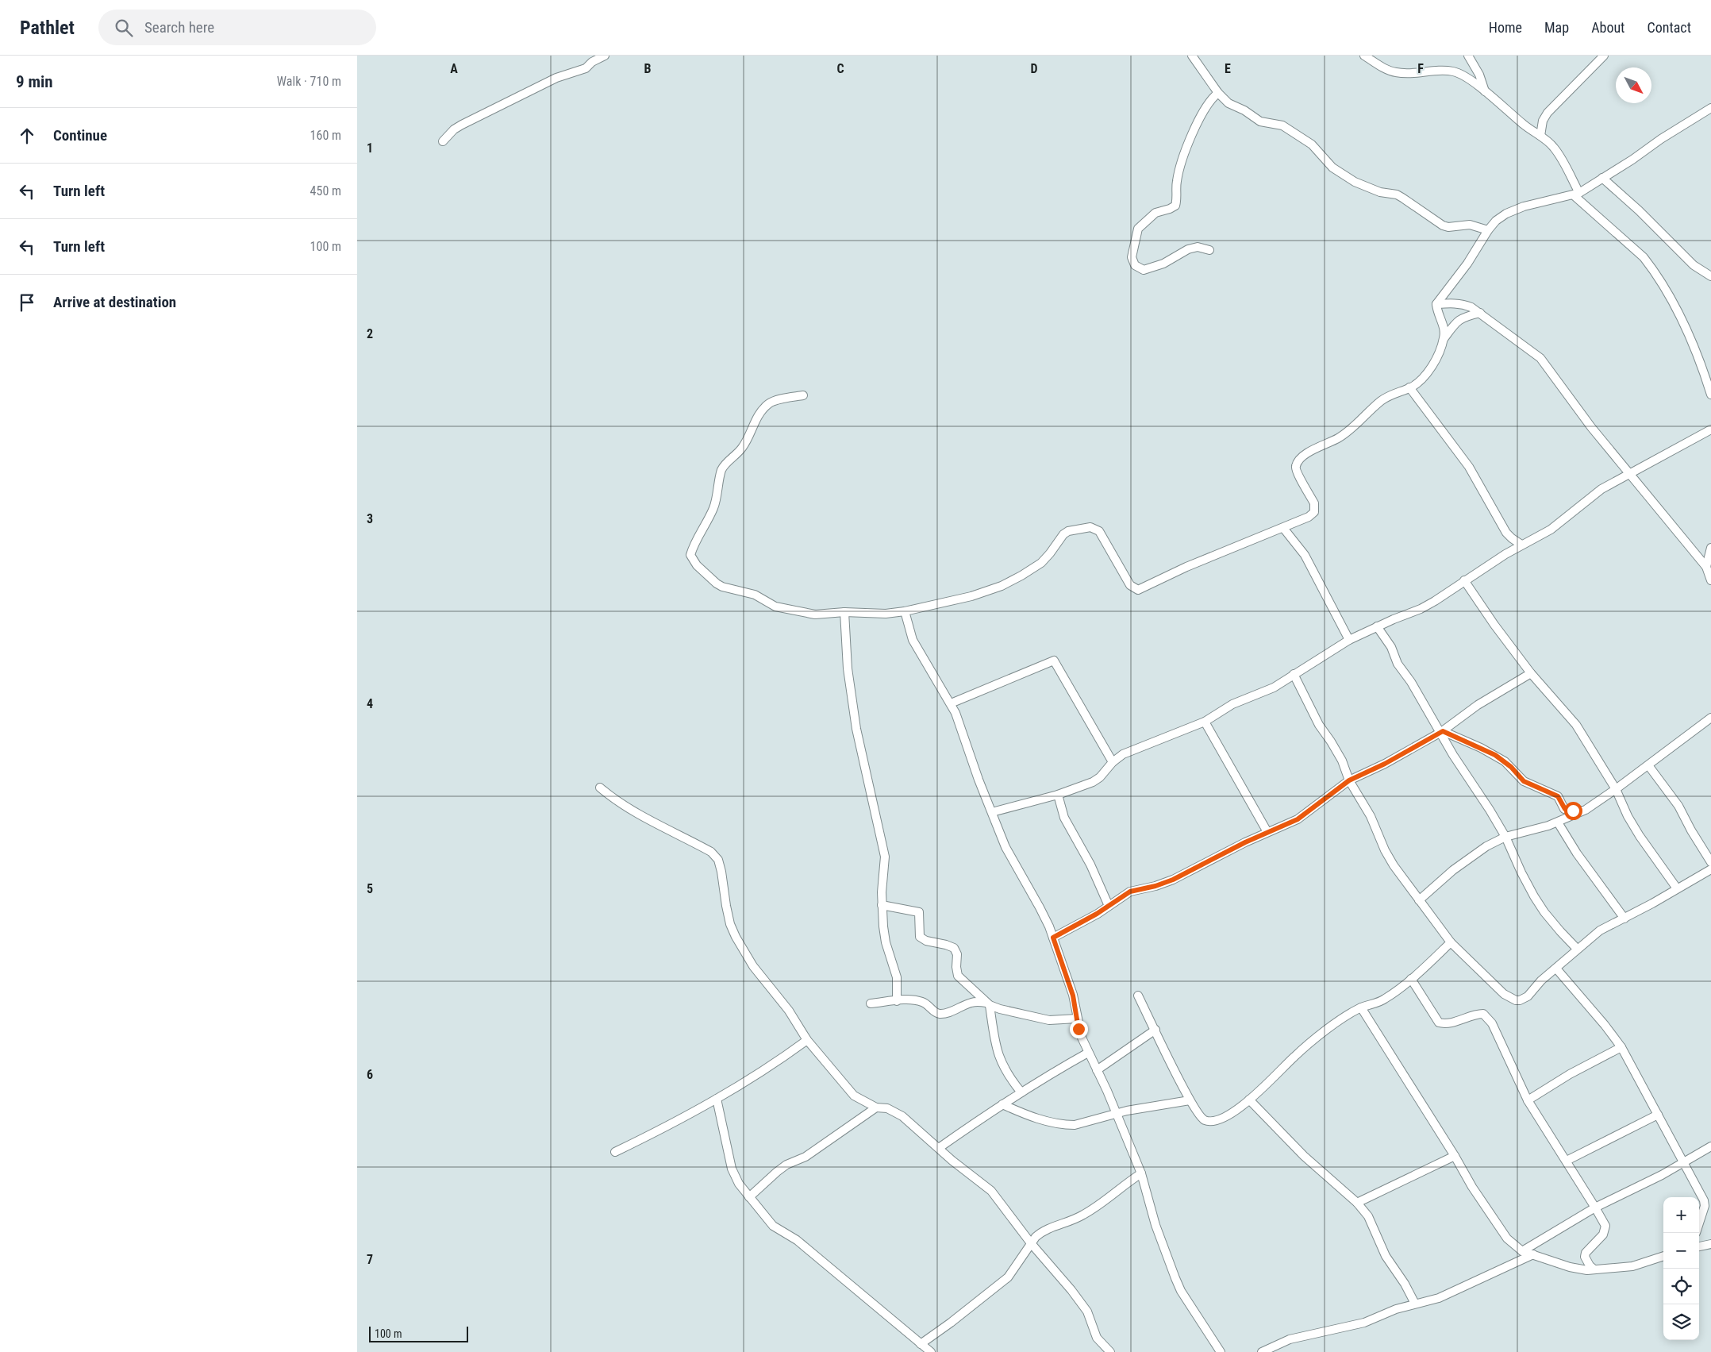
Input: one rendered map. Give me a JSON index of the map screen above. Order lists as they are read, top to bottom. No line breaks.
{"scale_bar":"100 m","north":"bottom right","page":{"header":"Pathlet","search":"Search here","nav":["Home","Map","About","Contact"],"heading":["9 min","Walk · 710 m"],"list":[["Continue","160 m"],["Turn left","450 m"],["Turn left","100 m"],"Arrive at destination"],"map_buttons":["+","−"],"scale":"100 m"},"grid":{"columns":["A","B","C","D","E","F"],"rows":["1","2","3","4","5","6","7"]}}
